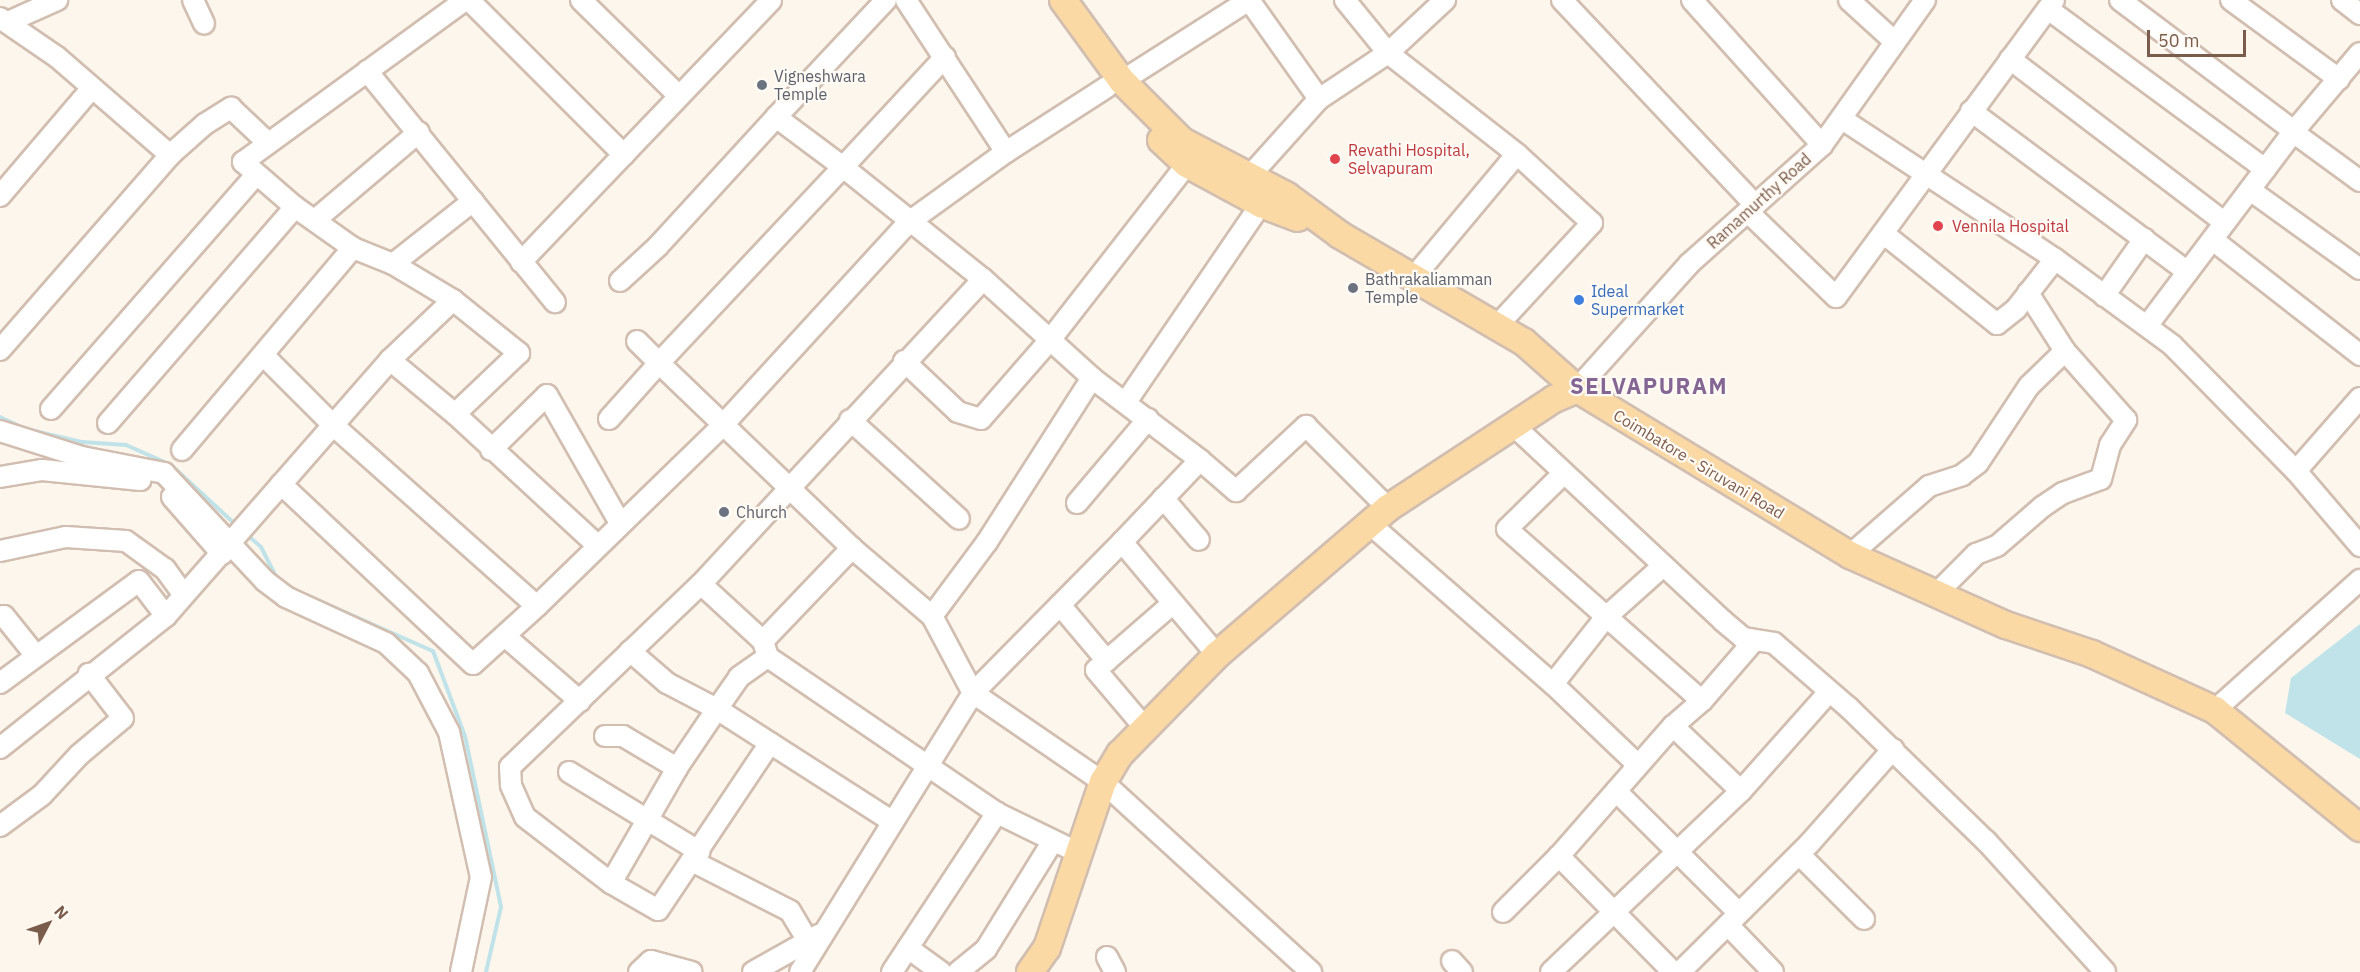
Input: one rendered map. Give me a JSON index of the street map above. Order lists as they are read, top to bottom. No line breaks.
{"streets":{"main road":["Coimbatore - Siruvani Road"],"street":["Ramamurthy Road"]},"crossings":[["Ramamurthy Road","Coimbatore - Siruvani Road"]],"districts":["SELVAPURAM"],"places":["Vigneshwara Temple","Revathi Hospital, Selvapuram","Vennila Hospital","Bathrakaliamman Temple","Ideal Supermarket","Church"],"scale_bar":"50 m","north":"top right"}
